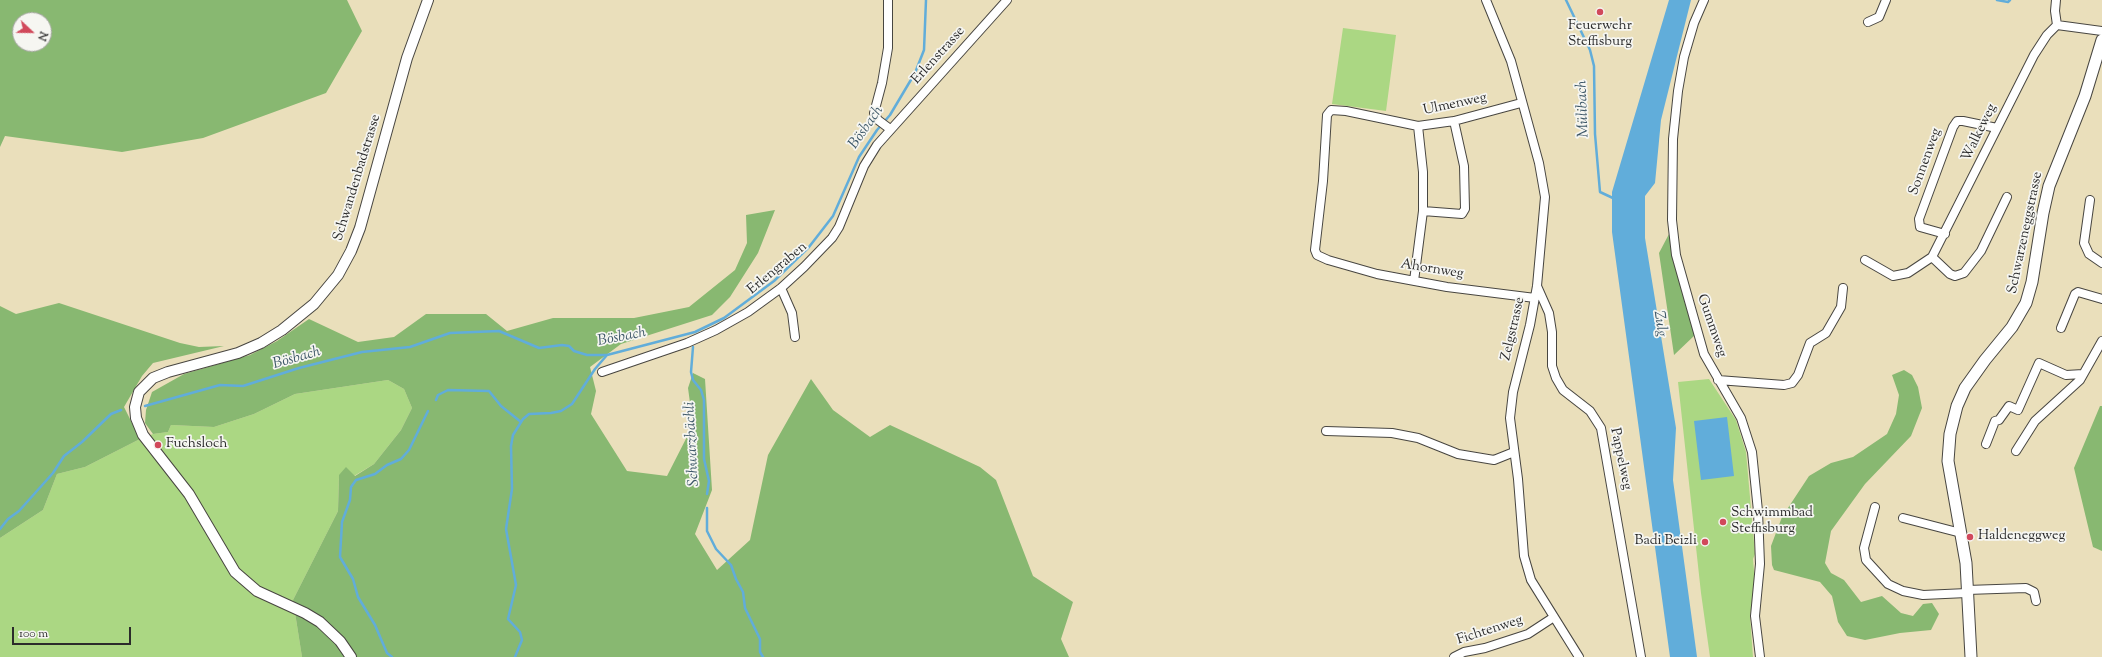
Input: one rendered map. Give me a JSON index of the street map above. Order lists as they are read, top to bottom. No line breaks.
{"streets":{"main road":["Schwarzeneggstrasse"],"street":["Erlenstrasse","Ulmenweg","Walkeweg","Sonnenweg","Schwandenbadstrasse","Erlengraben","Ahornweg","Gummweg","Zelgstrasse","Pappelweg","Fichtenweg"]},"crossings":[["Erlenstrasse","Erlengraben"],["Ulmenweg","Ahornweg"],["Ulmenweg","Zelgstrasse"],["Walkeweg","Sonnenweg"],["Ahornweg","Zelgstrasse"],["Zelgstrasse","Pappelweg"],["Zelgstrasse","Fichtenweg"]],"water":["Mülibach","Bösbach","Zulg","Schwarzbächli"],"places":["Feuerwehr Steffisburg","Fuchsloch","Schwimmbad Steffisburg","Haldeneggweg","Badi Beizli"],"scale_bar":"100 m","north":"right"}
